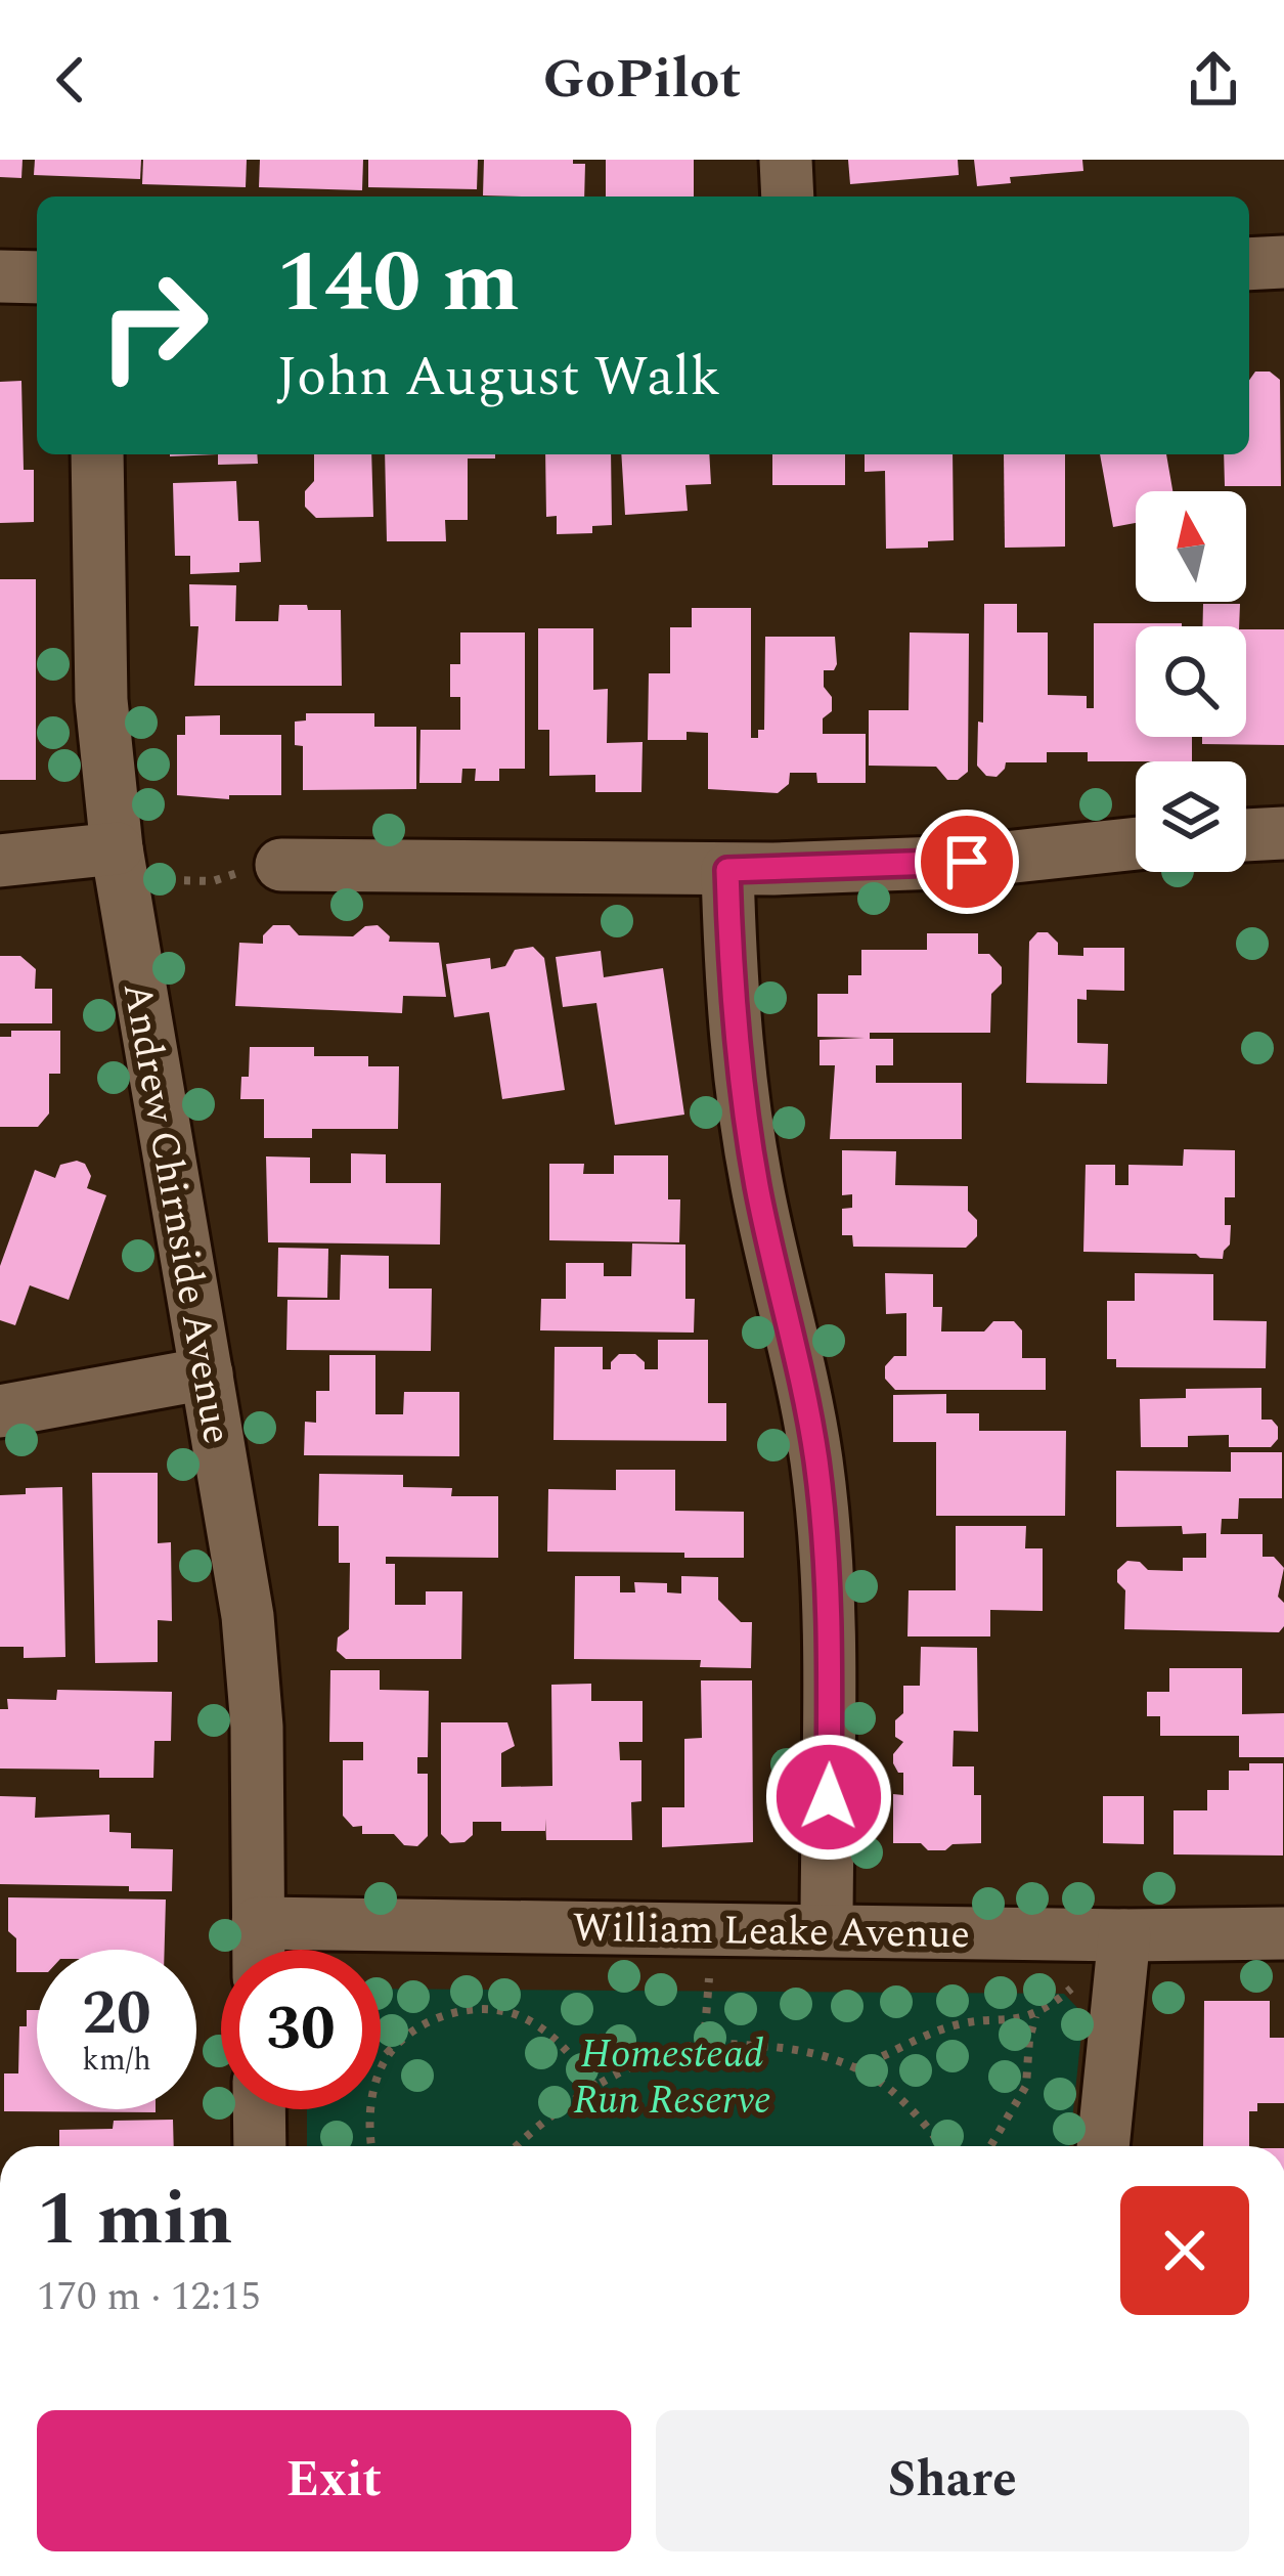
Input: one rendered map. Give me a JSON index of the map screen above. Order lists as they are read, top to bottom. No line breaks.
{"streets":{"street":["Andrew Chirnside Avenue","William Leake Avenue"]},"crossings":[["Andrew Chirnside Avenue","William Leake Avenue"]],"parks":["Homestead Run Reserve"],"north":"top","page":{"header":"GoPilot","turn":["140 m","John August Walk"],"speed":"20 km/h","limit":"30","heading":["1 min","170 m · 12:15"],"buttons":["Exit","Share"]}}
